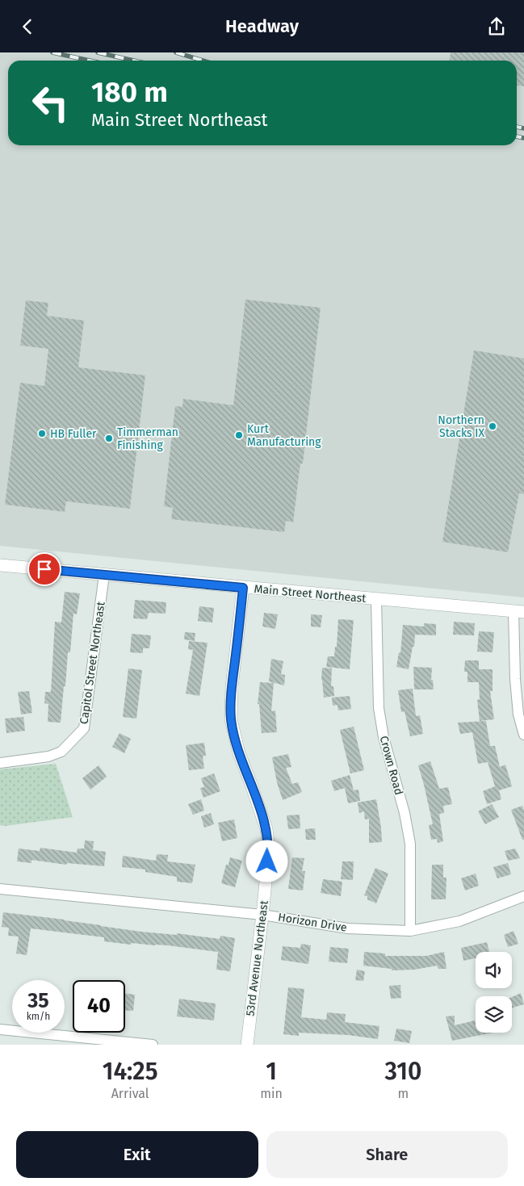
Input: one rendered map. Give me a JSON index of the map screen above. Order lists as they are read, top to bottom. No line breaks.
{"streets":{"street":["Main Street Northeast","Capitol Street Northeast","Crown Road","Horizon Drive","53rd Avenue Northeast"]},"crossings":[["Main Street Northeast","Capitol Street Northeast"],["Main Street Northeast","Crown Road"],["Main Street Northeast","53rd Avenue Northeast"],["Crown Road","Horizon Drive"],["Horizon Drive","53rd Avenue Northeast"]],"places":["Northern Stacks IX","HB Fuller","Kurt Manufacturing","Timmerman Finishing"],"page":{"header":"Headway","turn":["180 m","Main Street Northeast"],"speed":"35 km/h","limit":"40","eta":["14:25","Arrival","1","min","310","m"],"buttons":["Exit","Share"]}}
